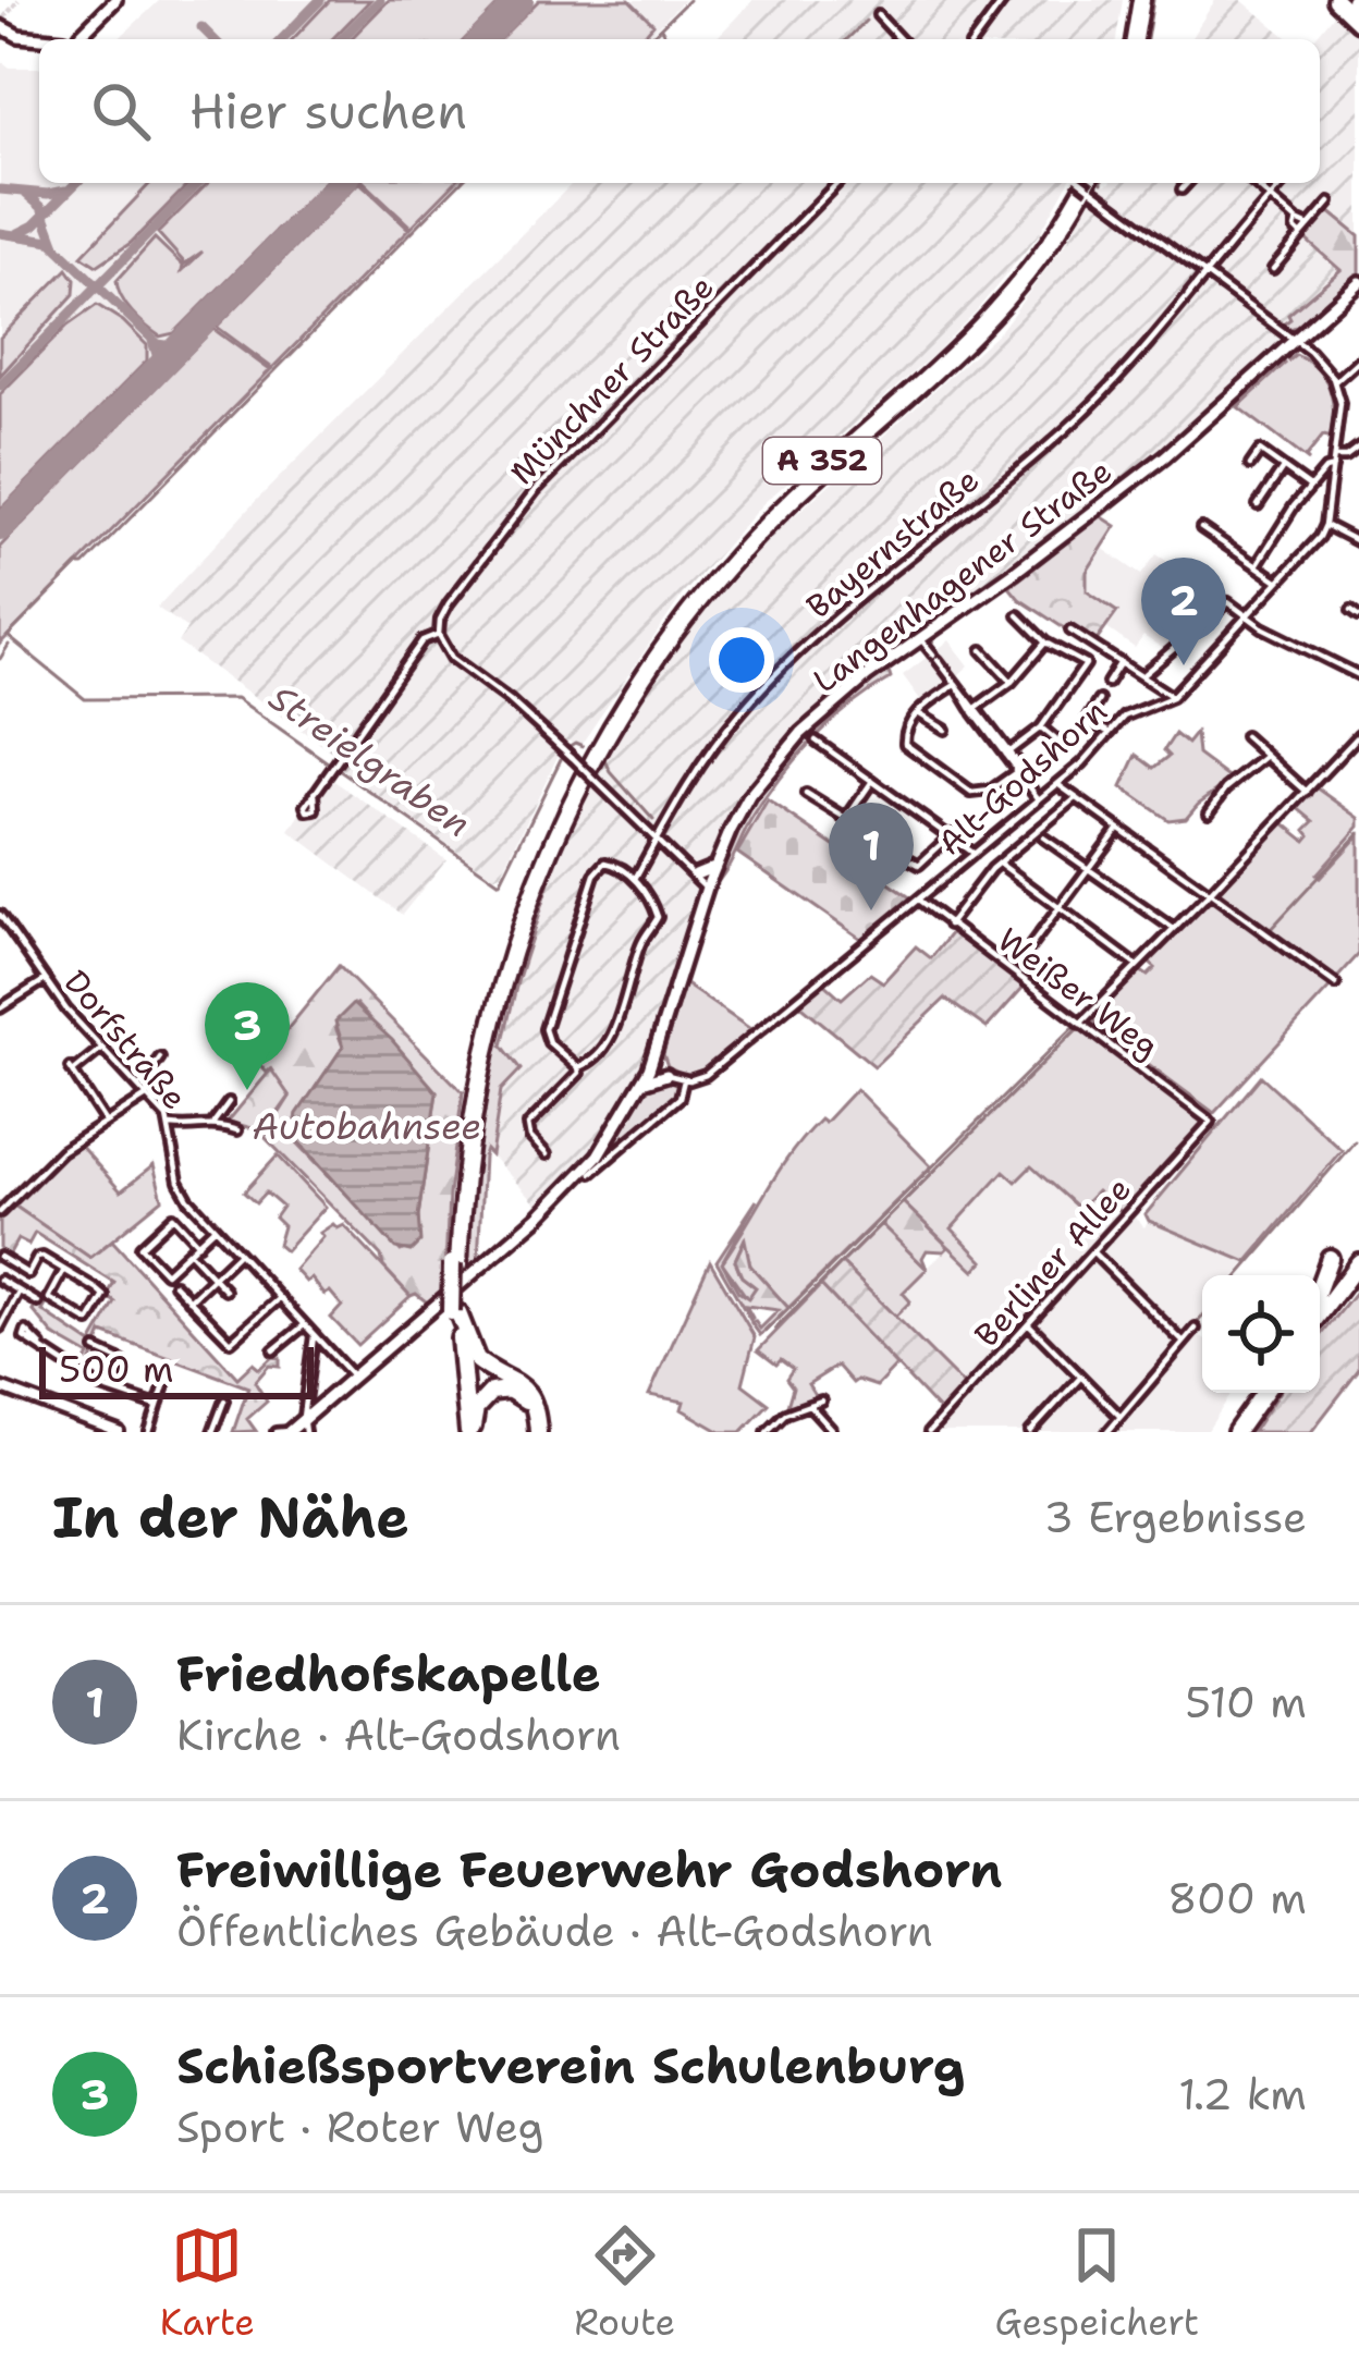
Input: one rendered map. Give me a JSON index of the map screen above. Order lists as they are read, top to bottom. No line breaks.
{"streets":{"highway":["A 352"],"main road":["Langenhagener Straße"],"street":["Münchner Straße","Bayernstraße","Alt-Godshorn","Weißer Weg","Dorfstraße","Berliner Allee"]},"crossings":[["Langenhagener Straße","Dorfstraße"],["Alt-Godshorn","Weißer Weg"],["Weißer Weg","Berliner Allee"]],"water":["Streielgraben","Autobahnsee"],"scale_bar":"500 m","page":{"search":"Hier suchen","pins":["2","1","3"],"scale":"500 m","heading":["In der Nähe","3 Ergebnisse"],"list":[{"mark":"1","name":"Friedhofskapelle","note":"Kirche · Alt-Godshorn","value":"510 m"},{"mark":"2","name":"Freiwillige Feuerwehr Godshorn","note":"Öffentliches Gebäude · Alt-Godshorn","value":"800 m"},{"mark":"3","name":"Schießsportverein Schulenburg","note":"Sport · Roter Weg","value":"1.2 km"}],"nav":["Karte","Route","Gespeichert"]}}
